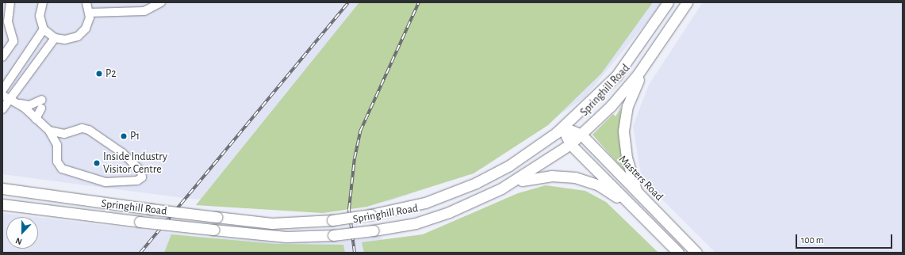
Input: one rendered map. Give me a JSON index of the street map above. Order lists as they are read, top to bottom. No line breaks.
{"streets":{"main road":["Springhill Road","Masters Road"]},"crossings":[["Springhill Road","Masters Road"]],"places":["P2","P1","Inside Industry Visitor Centre"],"scale_bar":"100 m","north":"bottom"}
